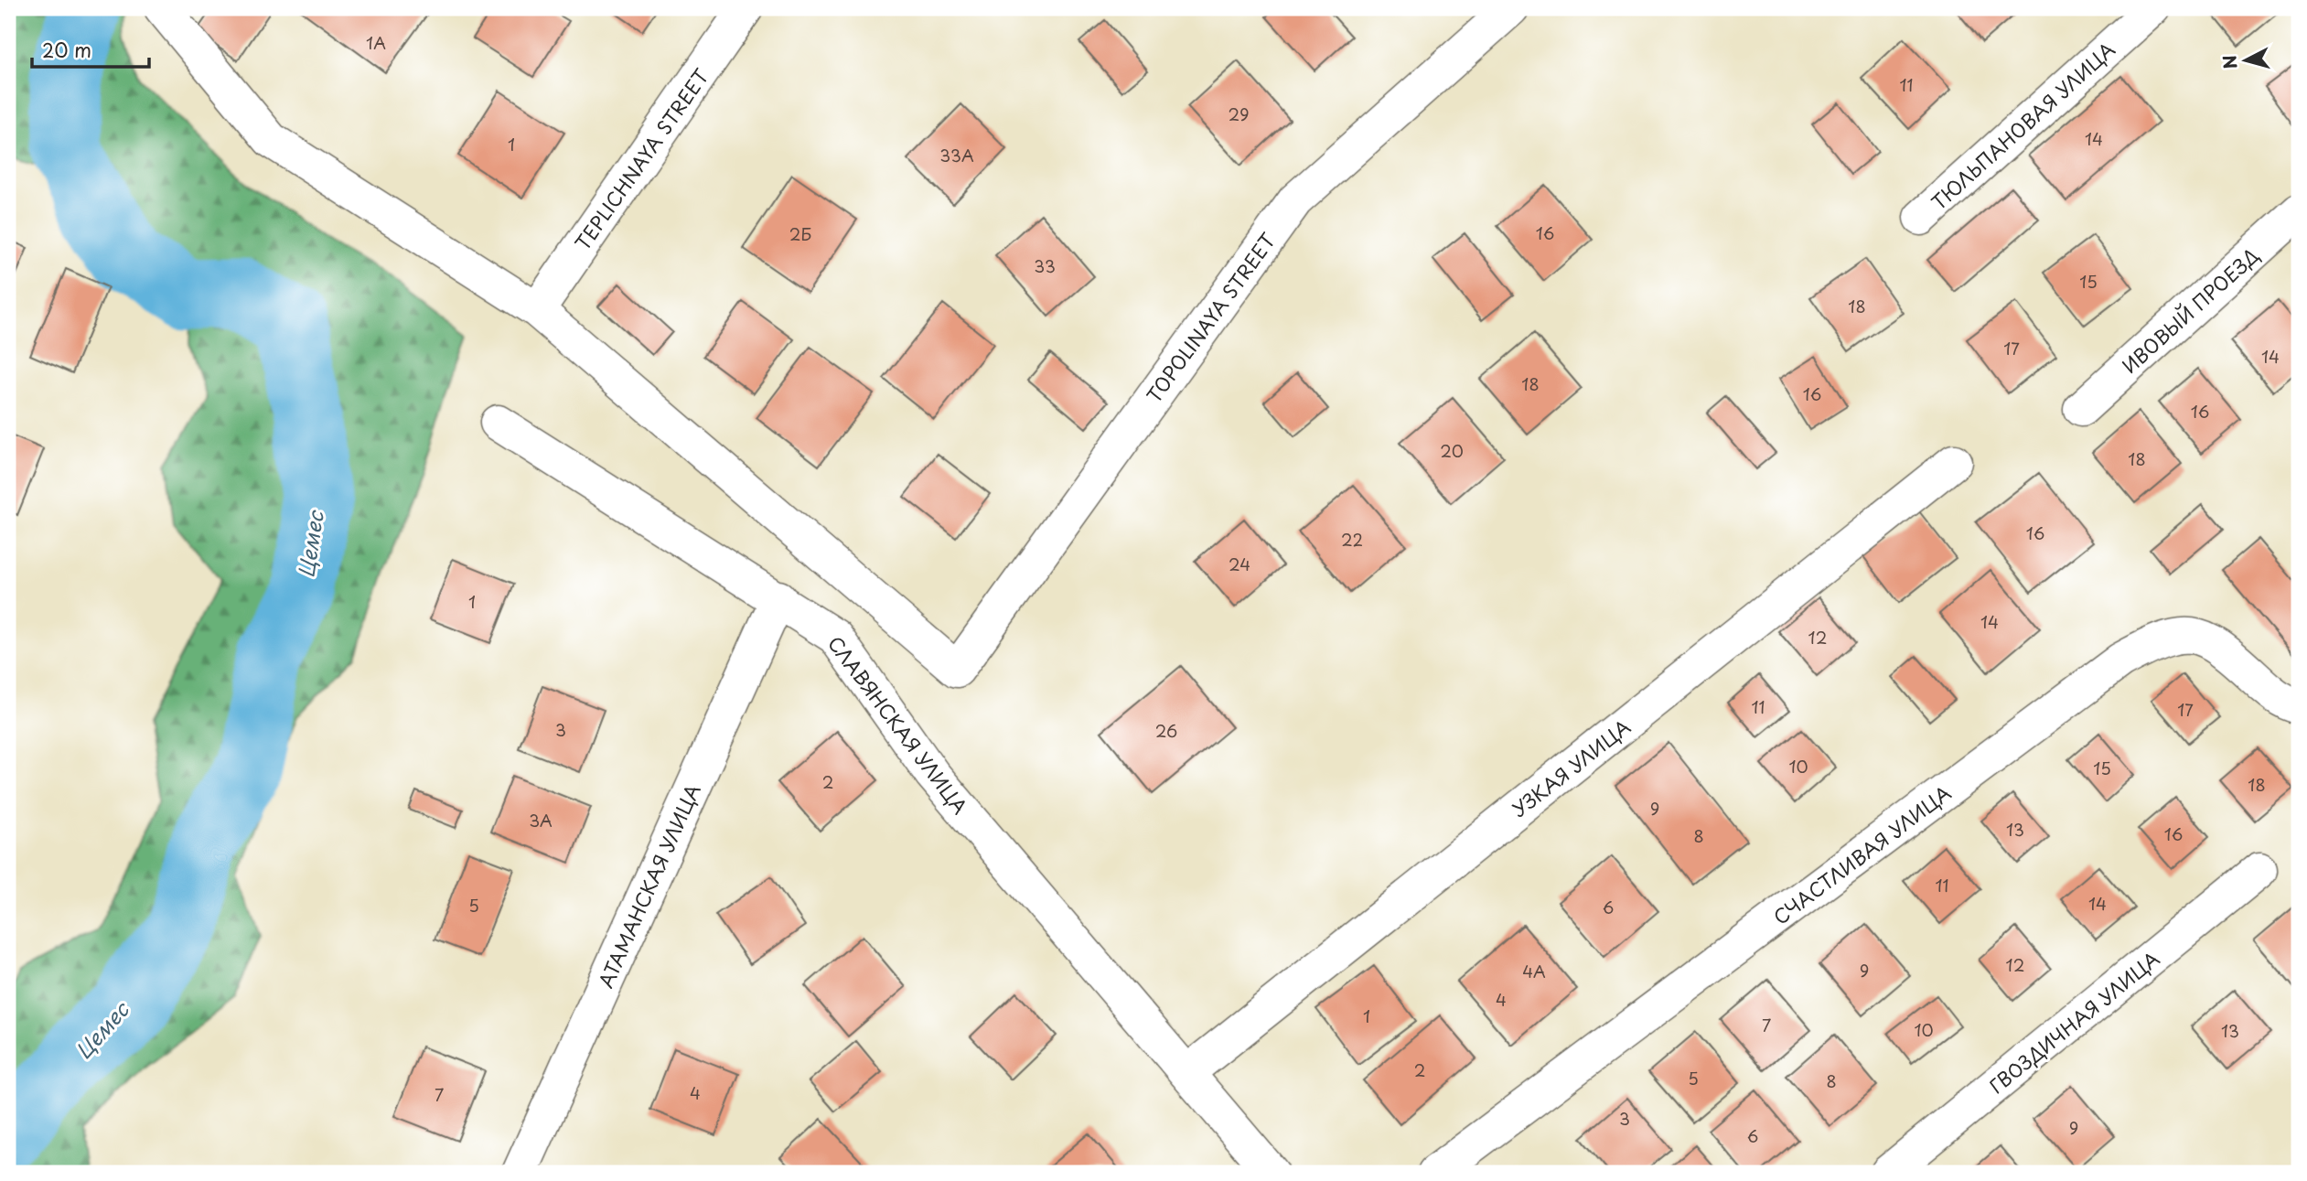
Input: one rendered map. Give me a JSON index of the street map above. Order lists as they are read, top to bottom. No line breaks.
{"streets":{"street":["ТЮЛЬПАНОВАЯ УЛИЦА","TEPLICHNAYA STREET","ИВОВЫЙ ПРОЕЗД","TOPOLINAYA STREET","СЛАВЯНСКАЯ УЛИЦА","УЗКАЯ УЛИЦА","СЧАСТЛИВАЯ УЛИЦА","АТАМАНСКАЯ УЛИЦА","ГВОЗДИЧНАЯ УЛИЦА"]},"crossings":[["TEPLICHNAYA STREET","TOPOLINAYA STREET"],["СЛАВЯНСКАЯ УЛИЦА","УЗКАЯ УЛИЦА"],["СЛАВЯНСКАЯ УЛИЦА","АТАМАНСКАЯ УЛИЦА"]],"water":["Цемес"],"house_numbers":["1А","11","29","14","1","33А","16","2Б","33","15","18","17","14","18","16","16","20","18","16","22","24","1","14","12","11","17","3","26","10","15","2","18","9","3А","13","16","8","11","14","5","6","12","9","4А","4","1","7","10","13","2","5","8","4","7","3","9","6"],"scale_bar":"20 m","north":"left"}
